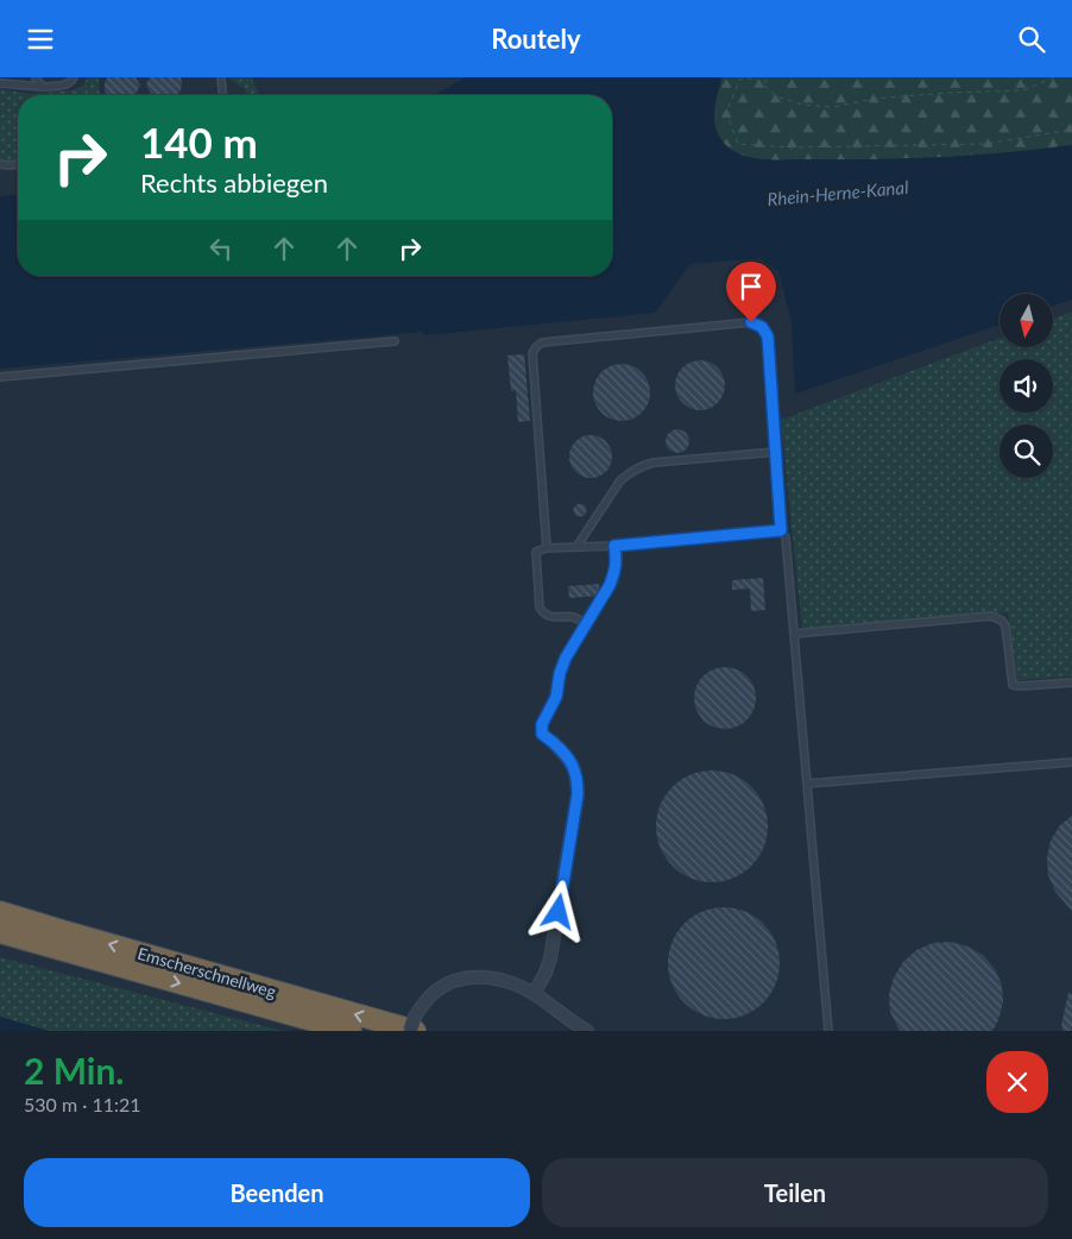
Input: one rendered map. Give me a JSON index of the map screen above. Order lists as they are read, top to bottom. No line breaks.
{"streets":{"highway":["Emscherschnellweg"]},"water":["Rhein-Herne-Kanal"],"north":"bottom","page":{"header":"Routely","turn":["140 m","Rechts abbiegen"],"heading":["2 Min.","530 m · 11:21"],"buttons":["Beenden","Teilen"]}}
